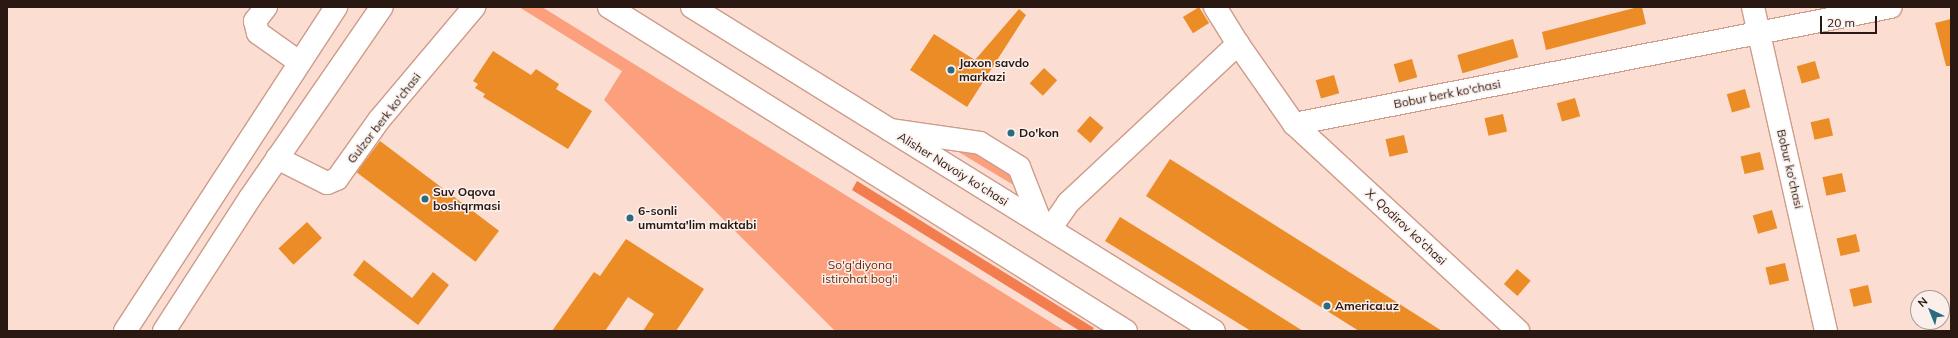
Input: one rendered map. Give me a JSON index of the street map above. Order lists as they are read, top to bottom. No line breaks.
{"streets":{"main road":["Bobur berk ko'chasi","Gulzor berk ko'chasi","Alisher Navoiy ko'chasi","Bobur ko'chasi","X. Qodirov ko'chasi"]},"crossings":[["Bobur berk ko'chasi","Bobur ko'chasi"],["Bobur berk ko'chasi","X. Qodirov ko'chasi"]],"parks":["So'g'diyona istirohat bog'i"],"places":["Jaxon savdo markazi","Do'kon","Suv Oqova boshqrmasi","6-sonli umumta'lim maktabi","America.uz"],"scale_bar":"20 m","north":"top left"}
